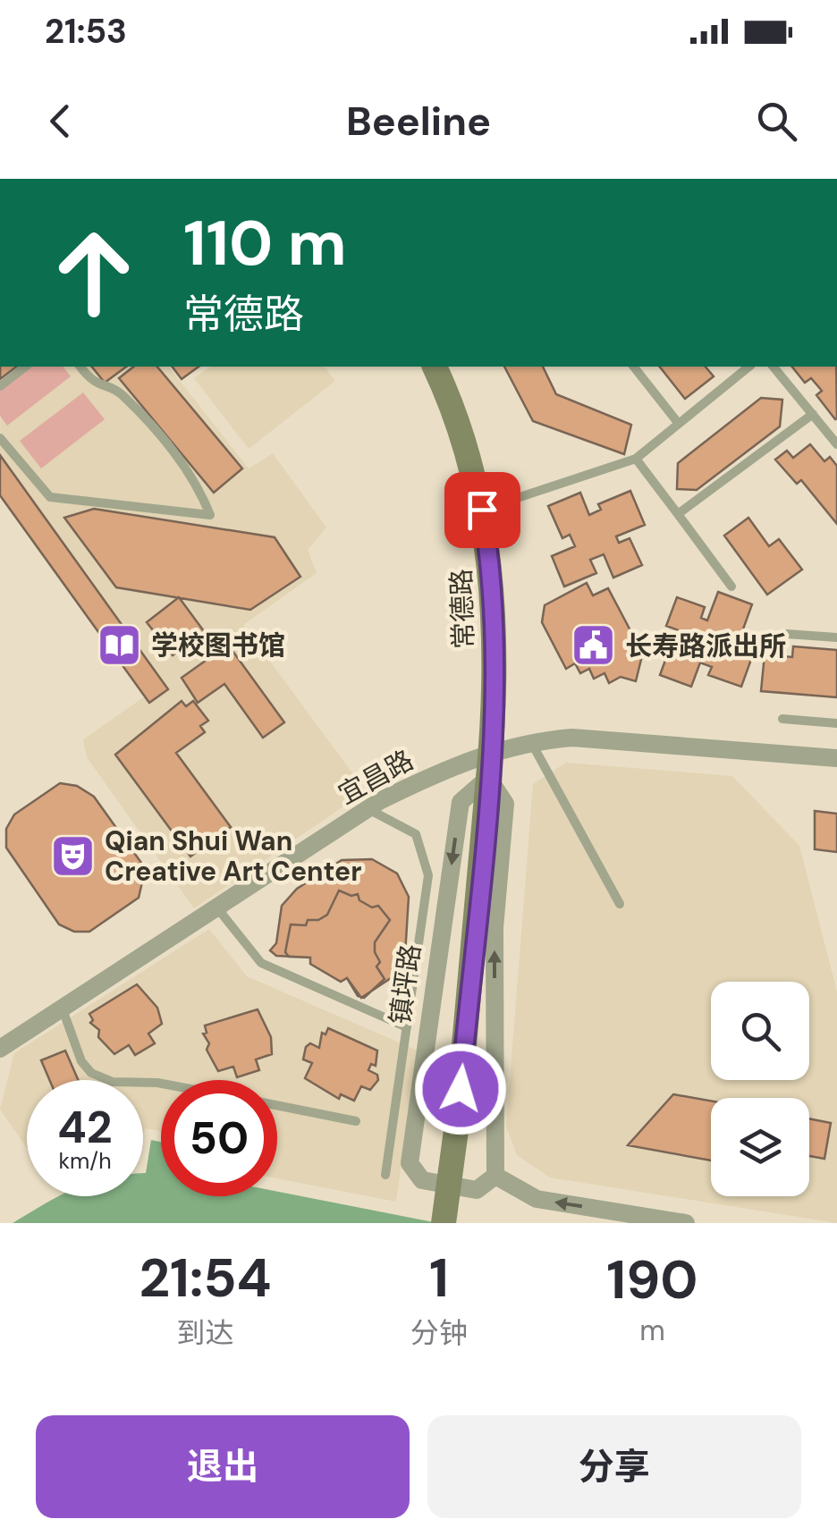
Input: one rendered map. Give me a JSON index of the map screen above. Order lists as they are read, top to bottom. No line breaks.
{"streets":{"main road":["常德路"],"street":["宜昌路","镇坪路"]},"crossings":[["常德路","宜昌路"],["常德路","镇坪路"],["宜昌路","镇坪路"]],"places":{"library":["学校图书馆"],"public building":["长寿路派出所"],"theatre":["Qian Shui Wan Creative Art Center"]},"page":{"status":"21:53","header":"Beeline","turn":["110 m","常德路"],"speed":"42 km/h","limit":"50","eta":["21:54","到达","1","分钟","190","m"],"buttons":["退出","分享"]}}
